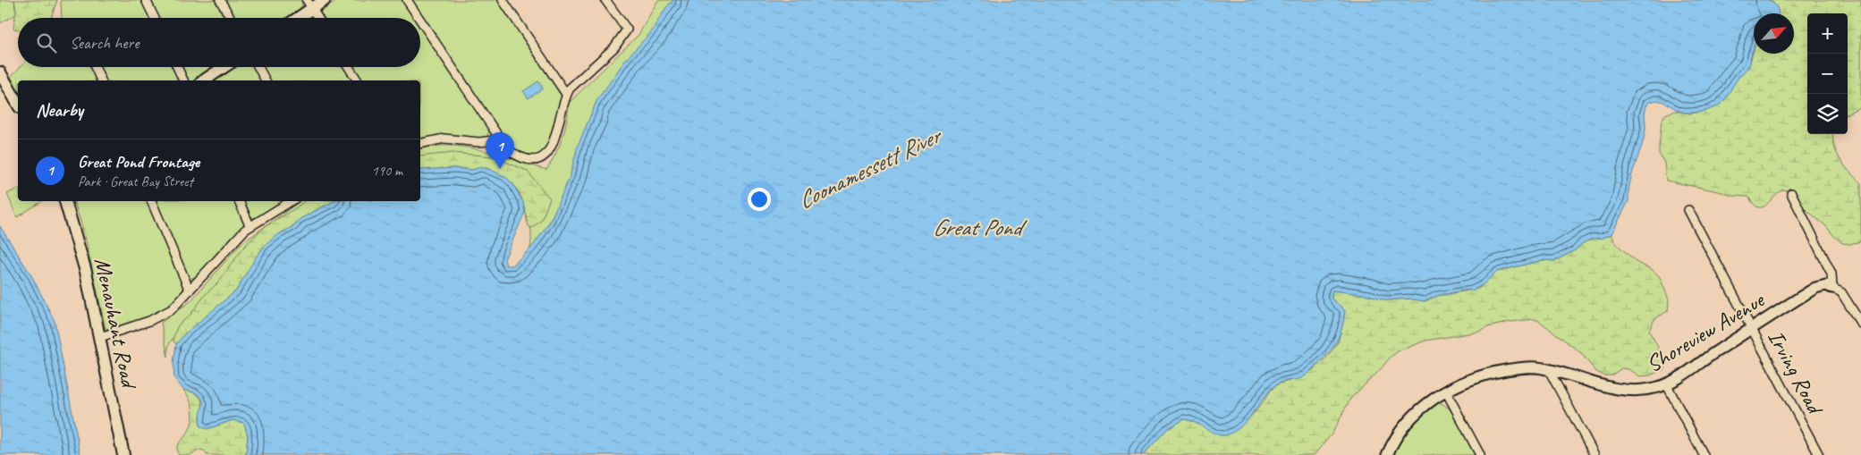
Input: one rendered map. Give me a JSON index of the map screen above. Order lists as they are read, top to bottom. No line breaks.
{"streets":{"main road":["Menauhant Road"],"street":["Shoreview Avenue","Irving Road"]},"crossings":[["Shoreview Avenue","Irving Road"]],"water":["Coonamessett River","Great Pond"],"north":"top right","page":{"map_buttons":["+","−"],"search":"Search here","heading":"Nearby","pins":"1","list":[{"mark":"1","name":"Great Pond Frontage","note":"Park · Great Bay Street","value":"190 m"}]}}
